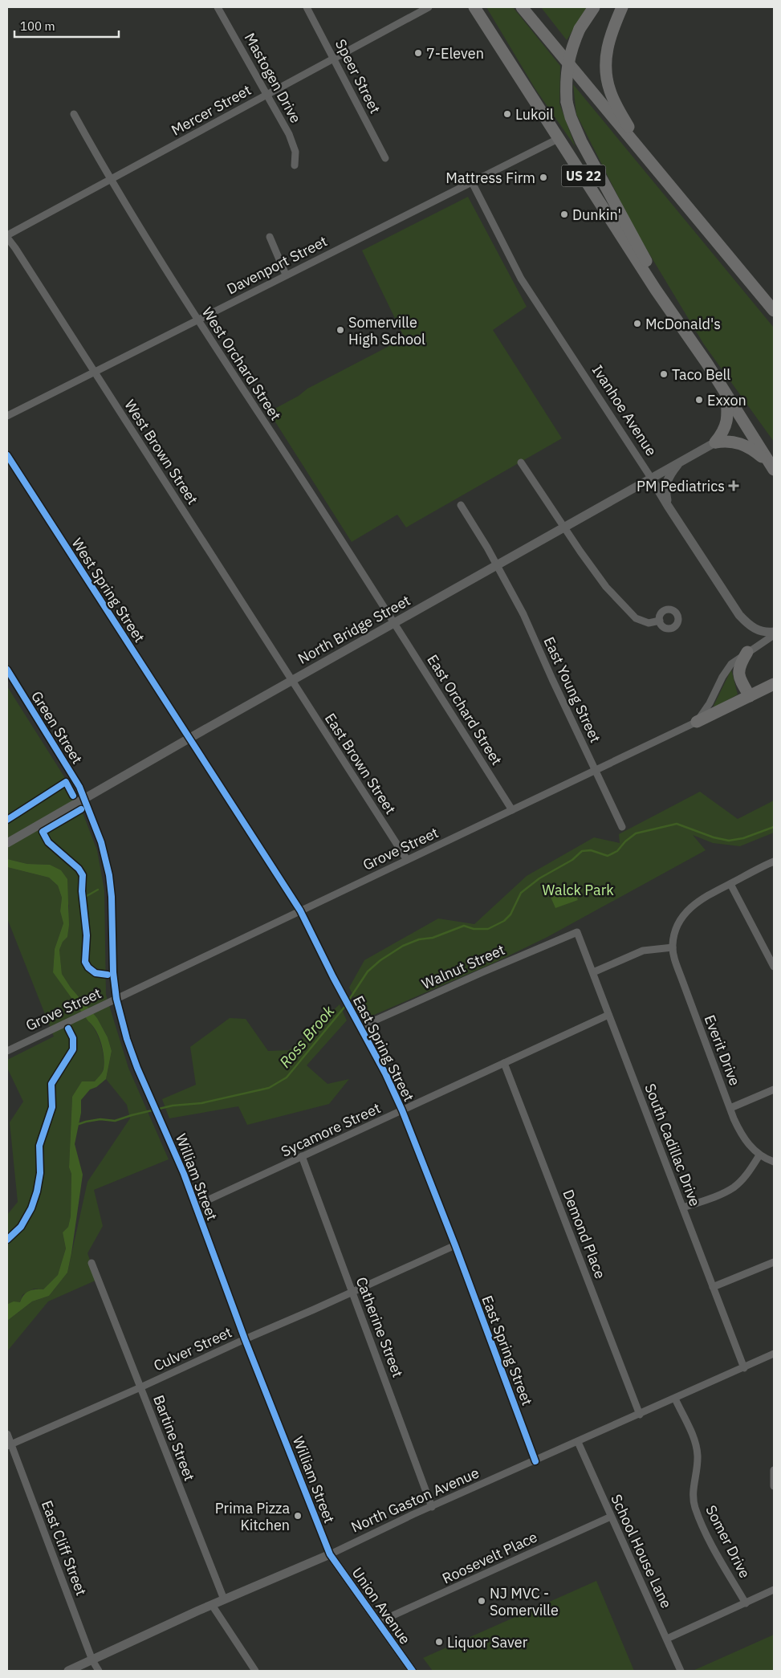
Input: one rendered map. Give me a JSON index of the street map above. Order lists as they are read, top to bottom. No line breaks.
{"streets":{"highway":["US 22"],"street":["Speer Street","Mastogen Drive","Mercer Street","Davenport Street","West Orchard Street","Ivanhoe Avenue","West Brown Street","West Spring Street","North Bridge Street","East Young Street","East Orchard Street","Green Street","East Brown Street","Grove Street","Walnut Street","East Spring Street","Everit Drive","Sycamore Street","South Cadillac Drive","William Street","Demond Place","Catherine Street","Culver Street","Bartine Street","North Gaston Avenue","Somer Drive","East Cliff Street","School House Lane","Roosevelt Place","Union Avenue"]},"crossings":[["Speer Street","Mercer Street"],["Mastogen Drive","Mercer Street"],["Mercer Street","West Orchard Street"],["Mercer Street","West Brown Street"],["US 22","Davenport Street"],["Davenport Street","West Orchard Street"],["Davenport Street","Ivanhoe Avenue"],["Davenport Street","West Brown Street"],["West Orchard Street","North Bridge Street"],["West Orchard Street","East Orchard Street"],["Ivanhoe Avenue","North Bridge Street"],["West Brown Street","North Bridge Street"],["West Brown Street","East Brown Street"],["West Spring Street","North Bridge Street"],["West Spring Street","East Spring Street"],["North Bridge Street","East Young Street"],["North Bridge Street","East Orchard Street"],["North Bridge Street","Green Street"],["North Bridge Street","East Brown Street"],["North Bridge Street","East Spring Street"],["North Bridge Street","William Street"],["East Young Street","Grove Street"],["East Orchard Street","Grove Street"],["Green Street","William Street"],["East Brown Street","Grove Street"],["Grove Street","East Spring Street"],["Grove Street","William Street"],["Walnut Street","East Spring Street"],["Walnut Street","South Cadillac Drive"],["East Spring Street","Sycamore Street"],["East Spring Street","Culver Street"],["East Spring Street","North Gaston Avenue"],["Sycamore Street","South Cadillac Drive"],["Sycamore Street","William Street"],["Sycamore Street","Demond Place"],["Sycamore Street","Catherine Street"],["South Cadillac Drive","North Gaston Avenue"],["William Street","Culver Street"],["William Street","North Gaston Avenue"],["William Street","Union Avenue"],["Demond Place","North Gaston Avenue"],["Catherine Street","Culver Street"],["Catherine Street","North Gaston Avenue"],["Culver Street","Bartine Street"],["Culver Street","East Cliff Street"],["Bartine Street","North Gaston Avenue"],["North Gaston Avenue","Somer Drive"],["North Gaston Avenue","East Cliff Street"],["North Gaston Avenue","School House Lane"],["North Gaston Avenue","Union Avenue"],["School House Lane","Roosevelt Place"],["Roosevelt Place","Union Avenue"]],"water":["Ross Brook"],"parks":["Walck Park"],"places":{"other":["7-Eleven","Lukoil","Mattress Firm","Dunkin'","McDonald's","Somerville High School","Taco Bell","Exxon","Prima Pizza Kitchen","NJ MVC - Somerville","Liquor Saver"],"health":["PM Pediatrics"]},"scale_bar":"100 m"}
